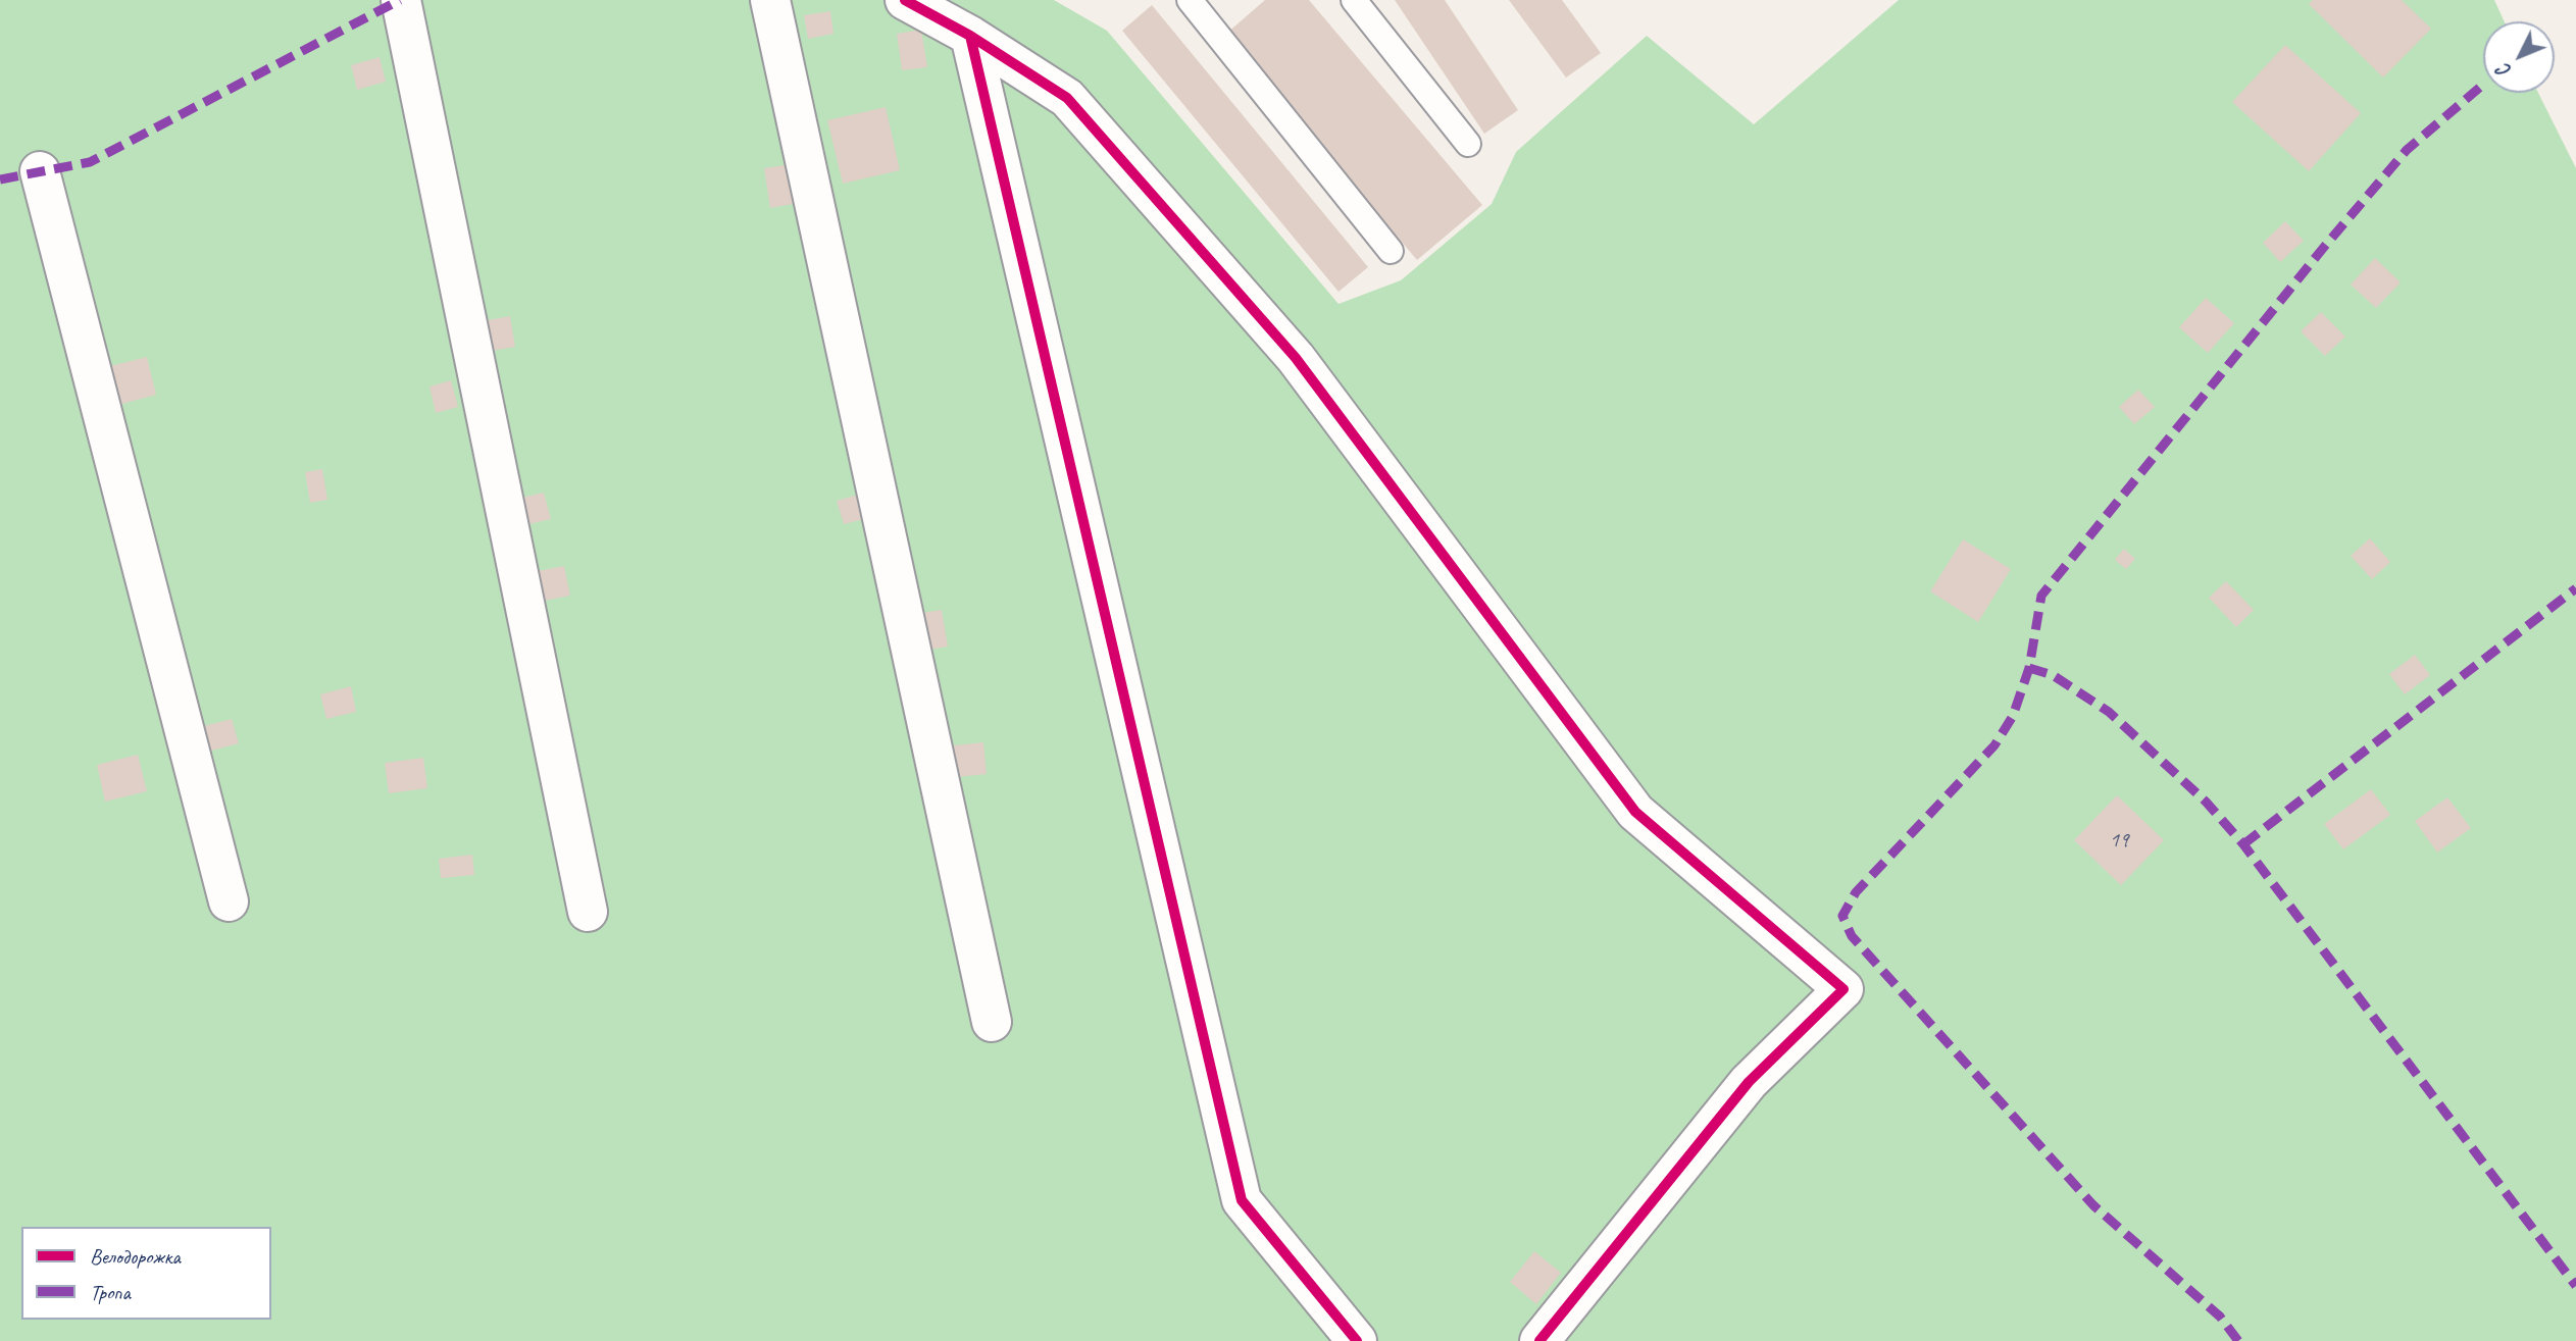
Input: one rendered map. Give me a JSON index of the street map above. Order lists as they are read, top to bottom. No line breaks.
{"house_numbers":["19"],"legend":["Велодорожка","Тропа"],"north":"bottom left"}
